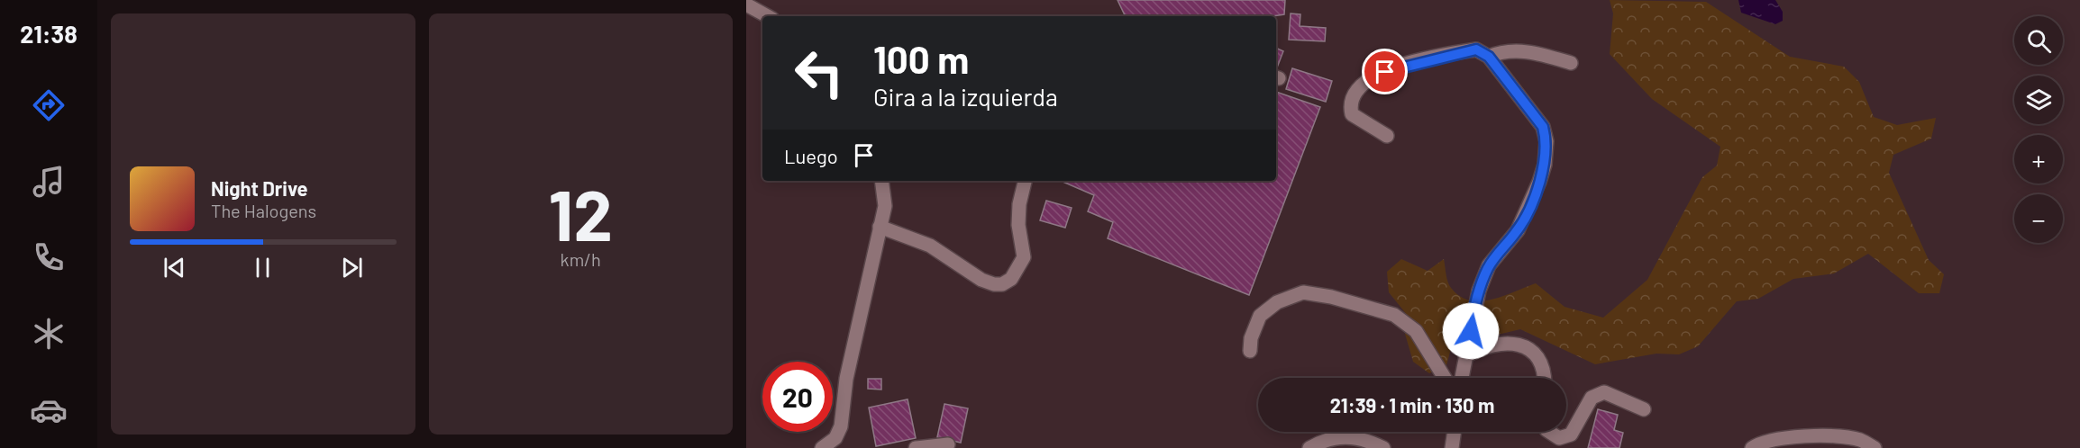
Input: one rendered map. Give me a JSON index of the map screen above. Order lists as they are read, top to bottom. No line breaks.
{"page":{"tabs":"21:38","tile":["12","km/h"],"map_buttons":["+","−"],"turn":["100 m","Gira a la izquierda"],"then":"Luego","song":["Night Drive","The Halogens"],"limit":"20","trip":"21:39 · 1 min · 130 m"}}
